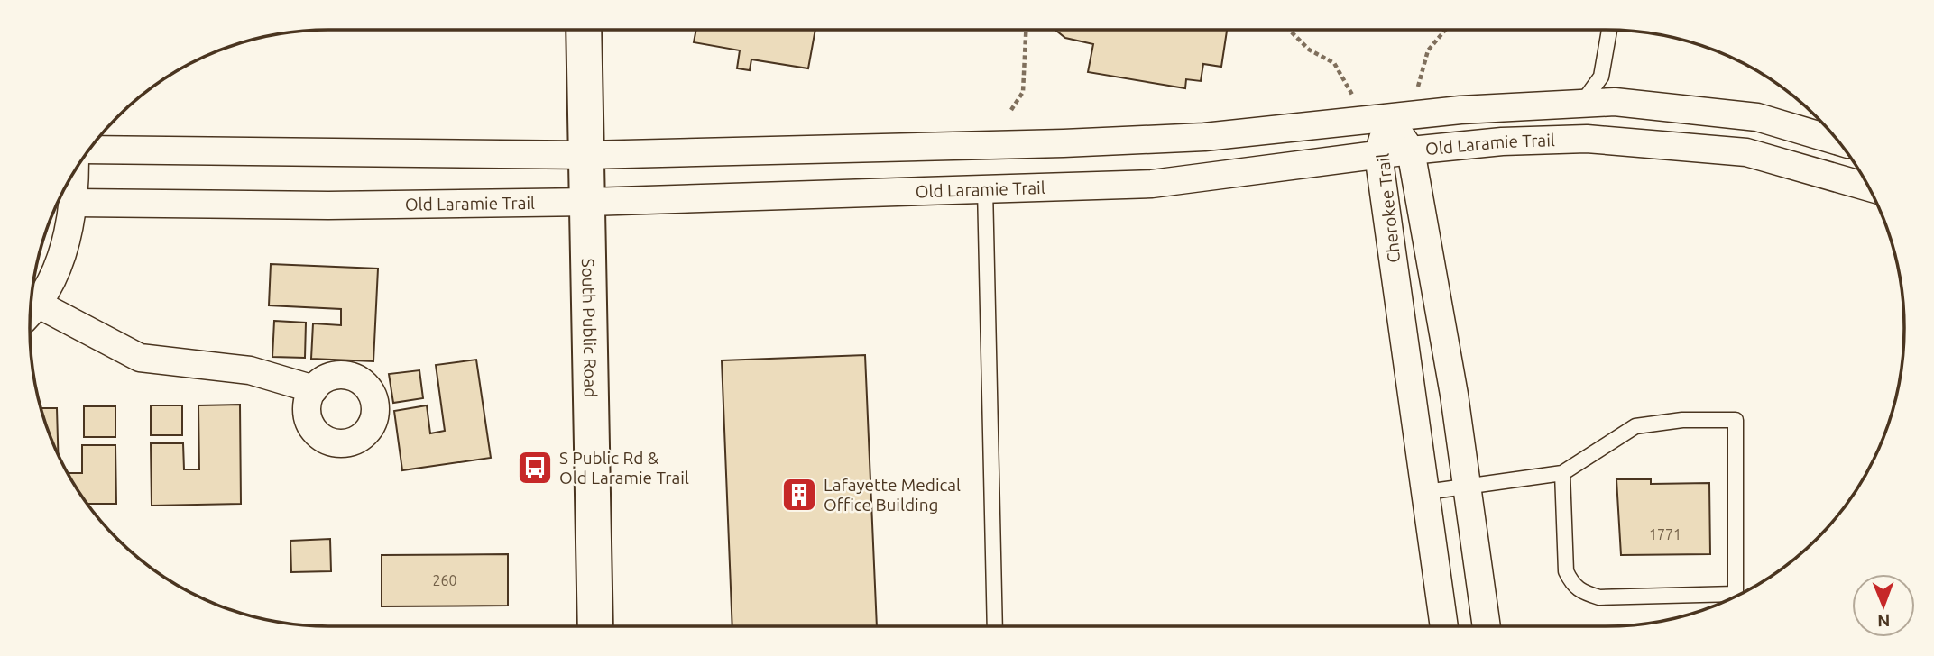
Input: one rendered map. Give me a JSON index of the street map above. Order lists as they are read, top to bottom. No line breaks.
{"streets":{"street":["Old Laramie Trail","Cherokee Trail","South Public Road"]},"crossings":[["Old Laramie Trail","Cherokee Trail"],["Old Laramie Trail","South Public Road"]],"places":{"bus stop":["S Public Rd & Old Laramie Trail"],"building":["Lafayette Medical Office Building"]},"house_numbers":["1771","260"],"north":"bottom"}
